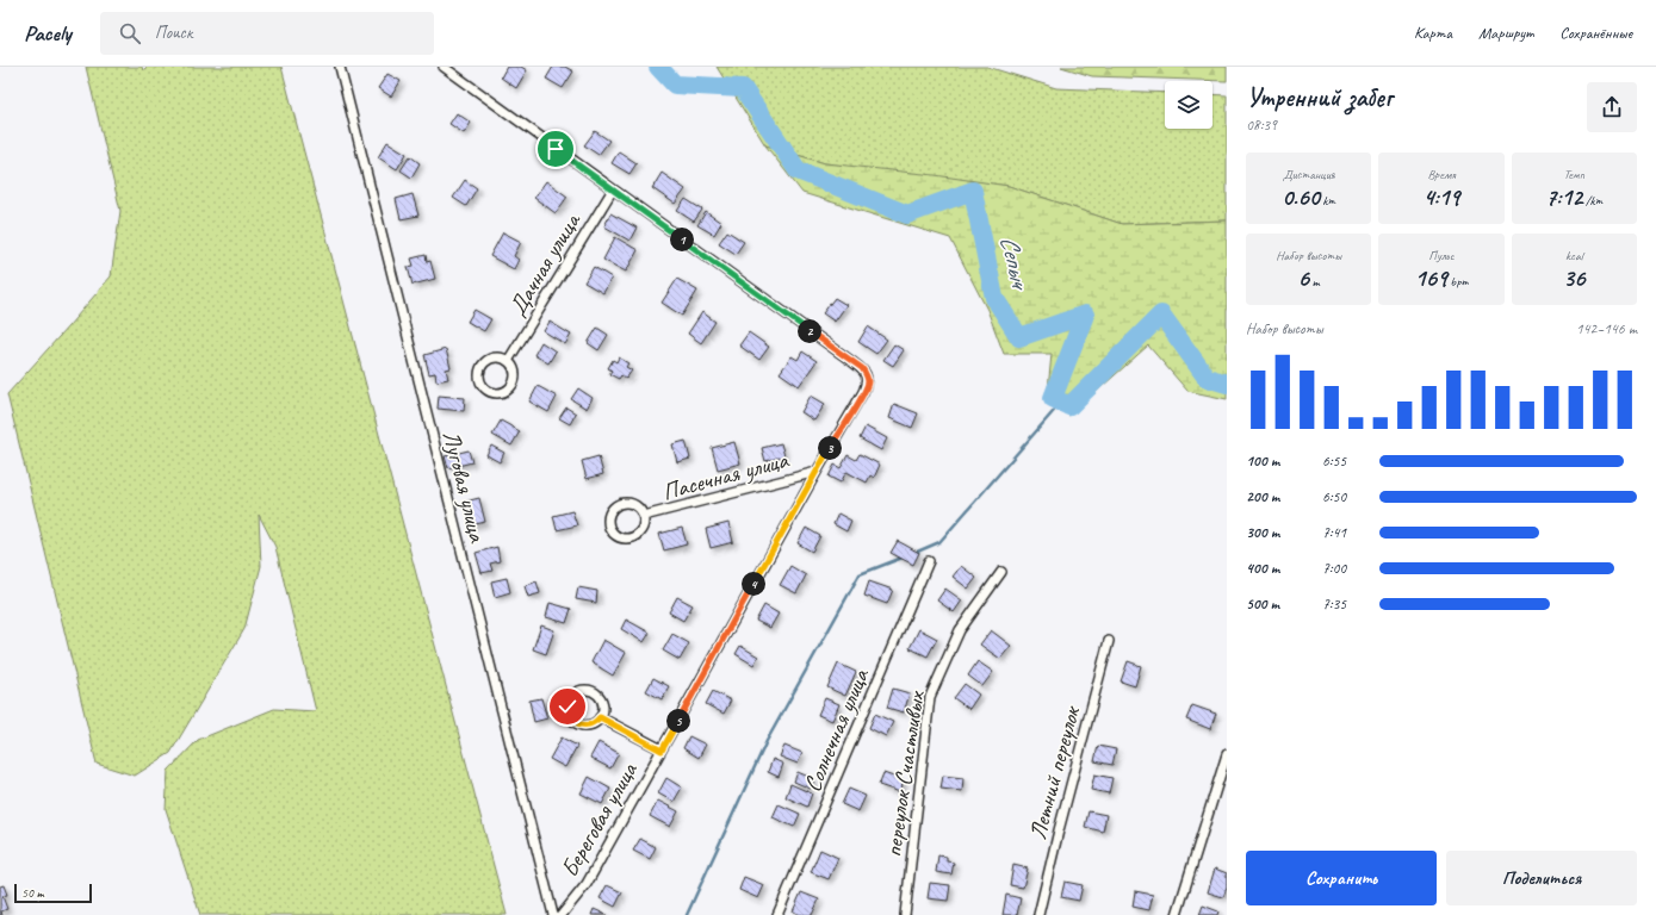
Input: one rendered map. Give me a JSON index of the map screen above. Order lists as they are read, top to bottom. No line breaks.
{"streets":{"street":["Дачная улица","Пасечная улица","Луговая улица","Солнечная улица","Летний переулок","переулок Счастливых","Береговая улица"]},"crossings":[["Дачная улица","Береговая улица"],["Пасечная улица","Береговая улица"]],"water":["Сепыч"],"scale_bar":"50 m","page":{"header":"Pacely","search":"Поиск","nav":["Карта","Маршрут","Сохранённые"],"heading":["Утренний забег","08:39"],"stats":[["Дистанция","0.60 km"],["Время","4:19"],["Темп","7:12 /km"],["Набор высоты","6 m"],["Пульс","169 bpm"],["kcal","36"]],"pins":["1","2","3","4","5"],"chart":["Набор высоты","142–146 m"],"list":[{"name":"100 m","note":"6:55"},{"name":"200 m","note":"6:50"},{"name":"300 m","note":"7:41"},{"name":"400 m","note":"7:00"},{"name":"500 m","note":"7:35"}],"buttons":["Сохранить","Поделиться"],"scale":"50 m"}}
